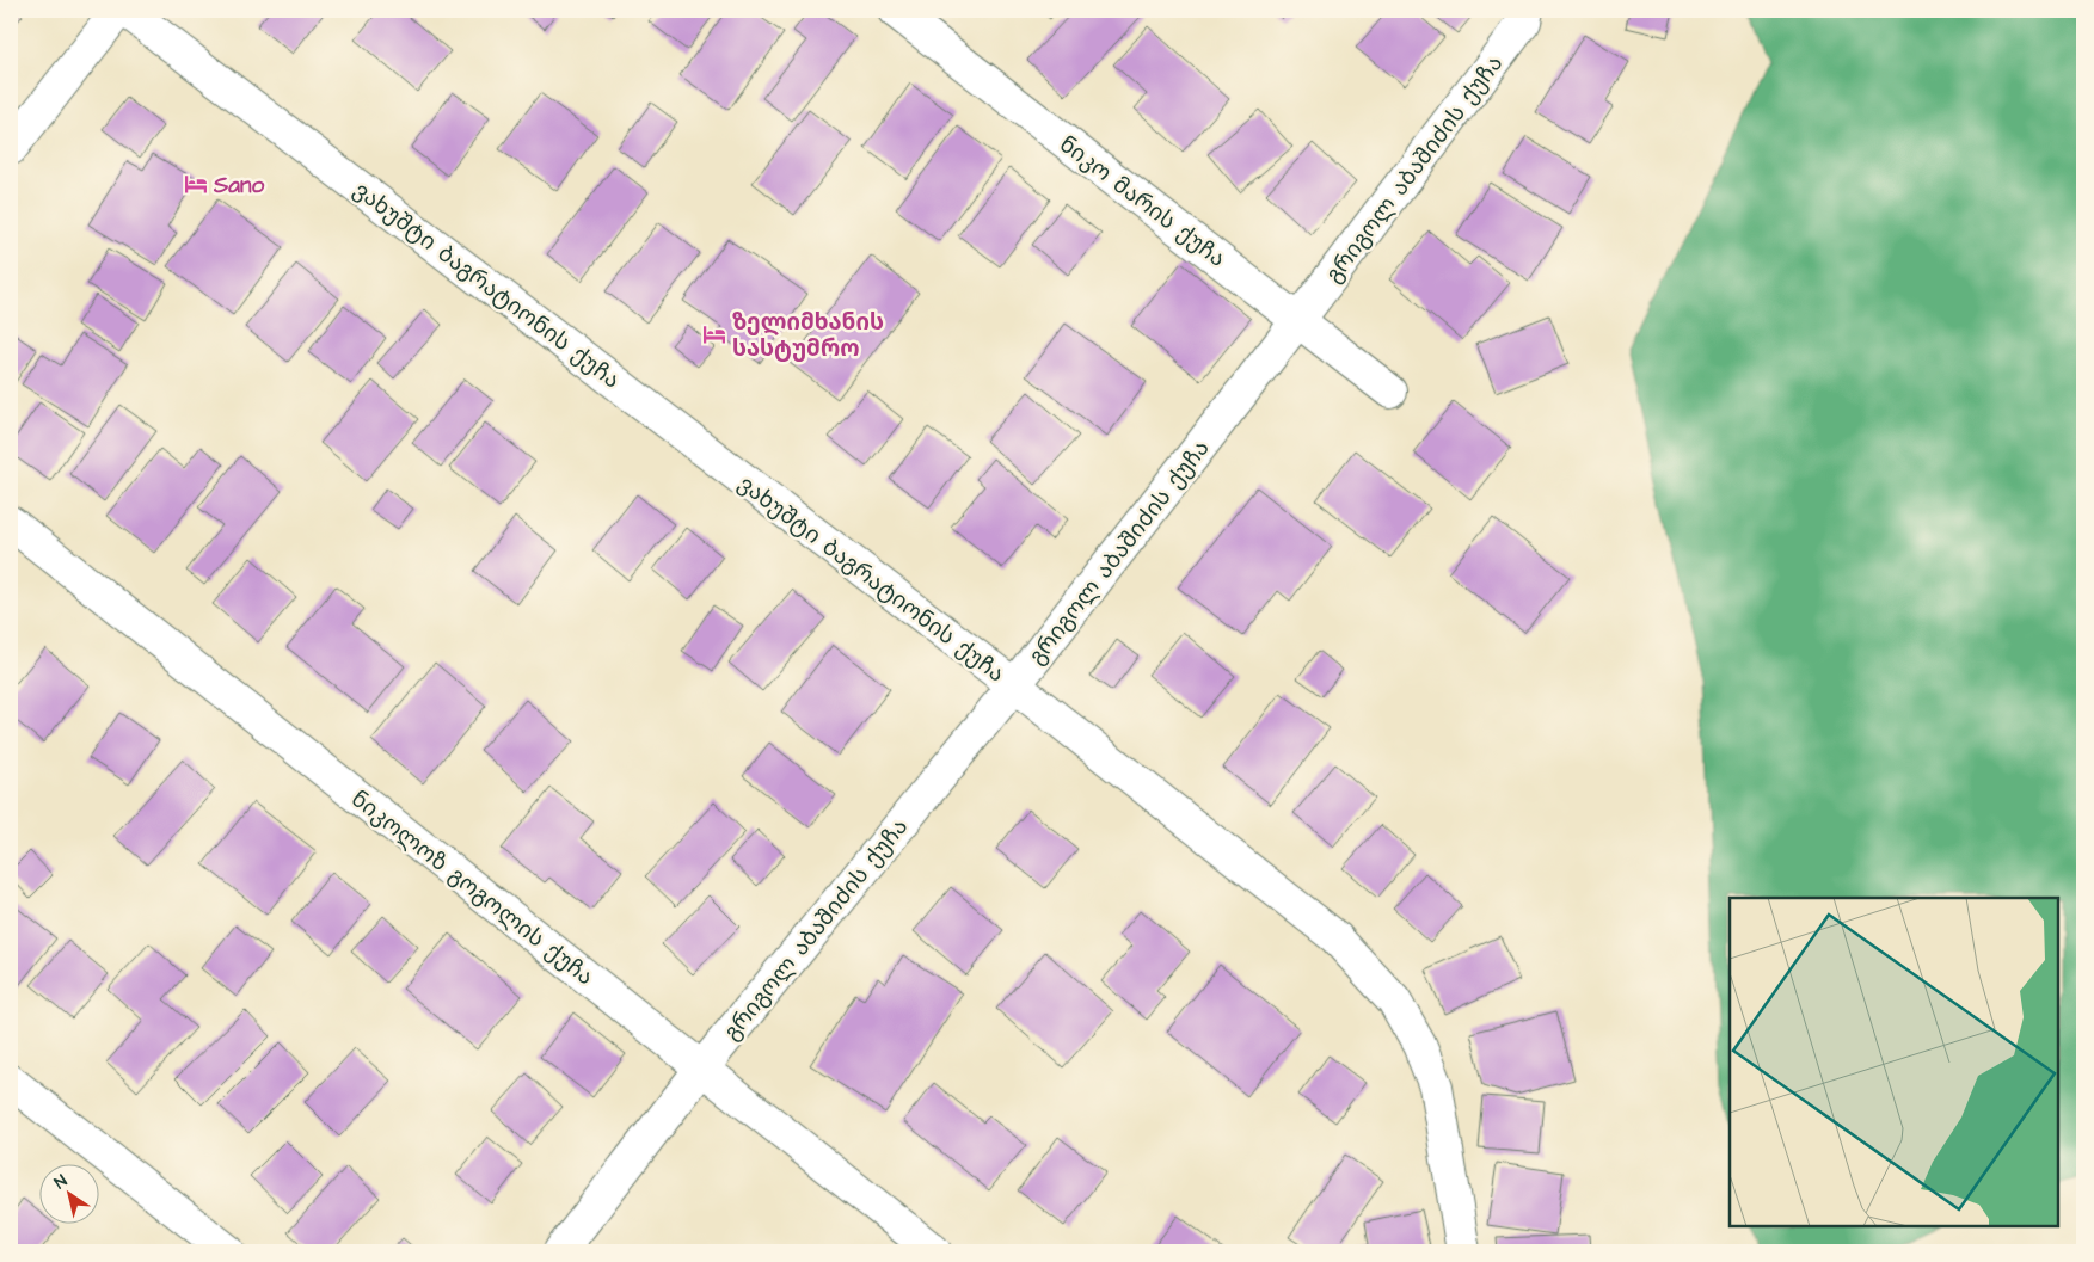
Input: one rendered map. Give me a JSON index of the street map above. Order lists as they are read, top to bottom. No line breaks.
{"streets":{"street":["გრიგოლ აბაშიძის ქუჩა","ნიკო მარის ქუჩა","ვახუშტი ბაგრატიონის ქუჩა","ნიკოლოზ გოგოლის ქუჩა"]},"crossings":[["გრიგოლ აბაშიძის ქუჩა","ნიკო მარის ქუჩა"],["გრიგოლ აბაშიძის ქუჩა","ვახუშტი ბაგრატიონის ქუჩა"],["გრიგოლ აბაშიძის ქუჩა","ნიკოლოზ გოგოლის ქუჩა"]],"places":{"hotel":["Sano","ზელიმხანის სასტუმრო"]},"north":"top left"}
